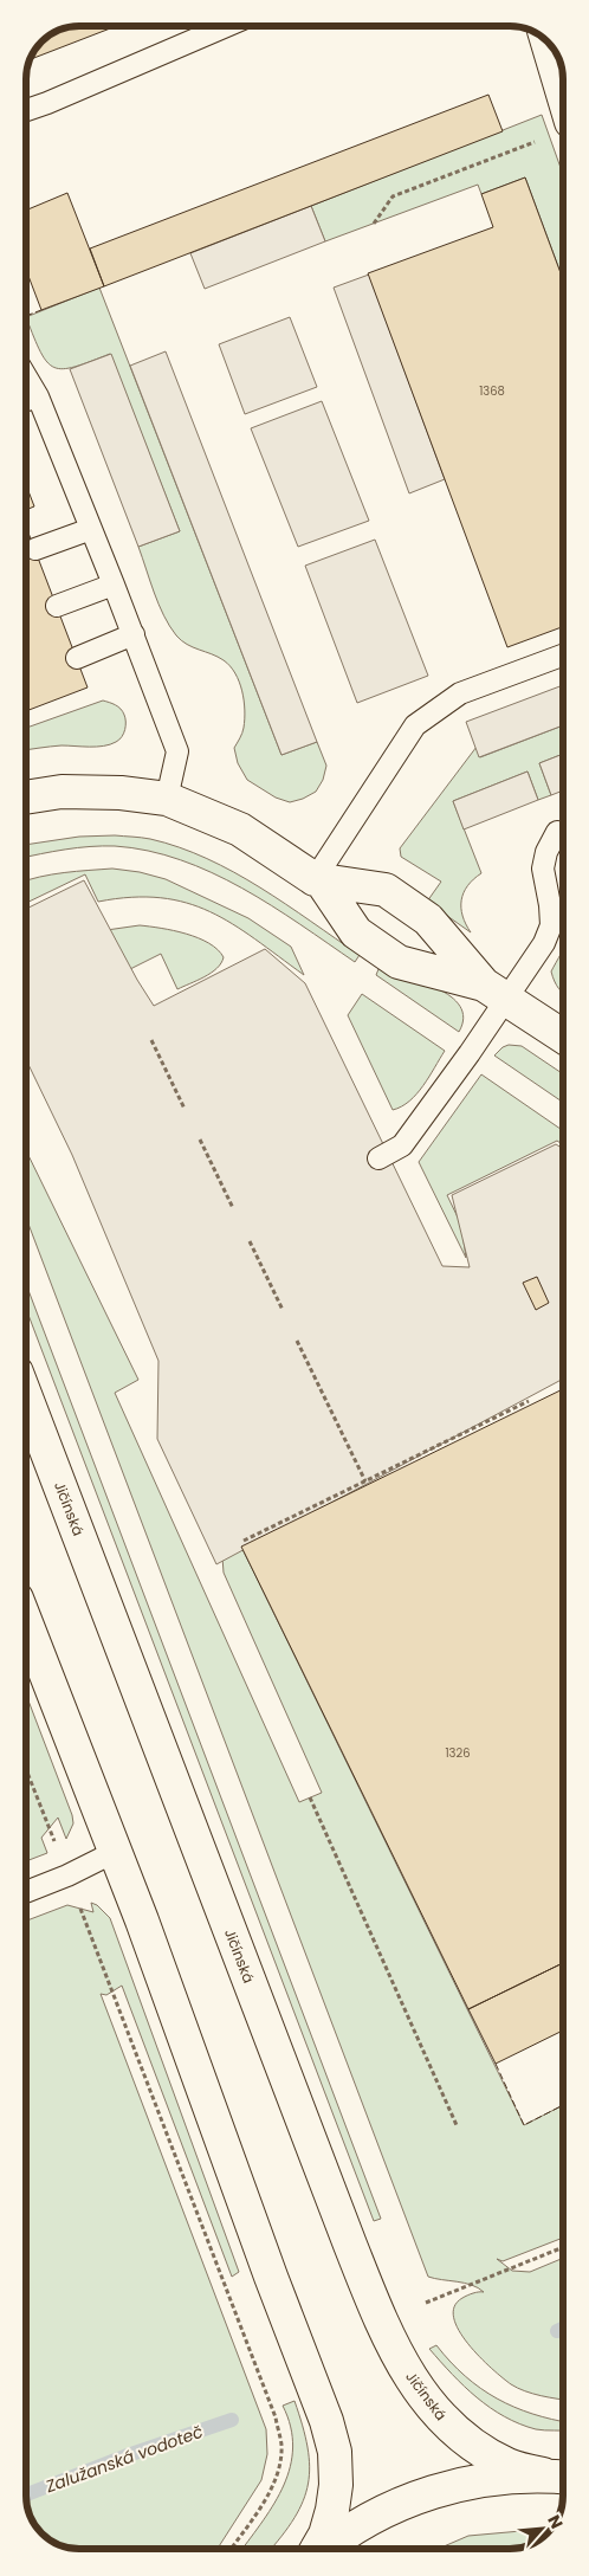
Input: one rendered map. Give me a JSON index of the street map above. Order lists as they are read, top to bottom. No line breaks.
{"streets":{"street":["Jičínská"]},"water":["Zalužanská vodoteč"],"house_numbers":["1368","1326"],"north":"top right"}
